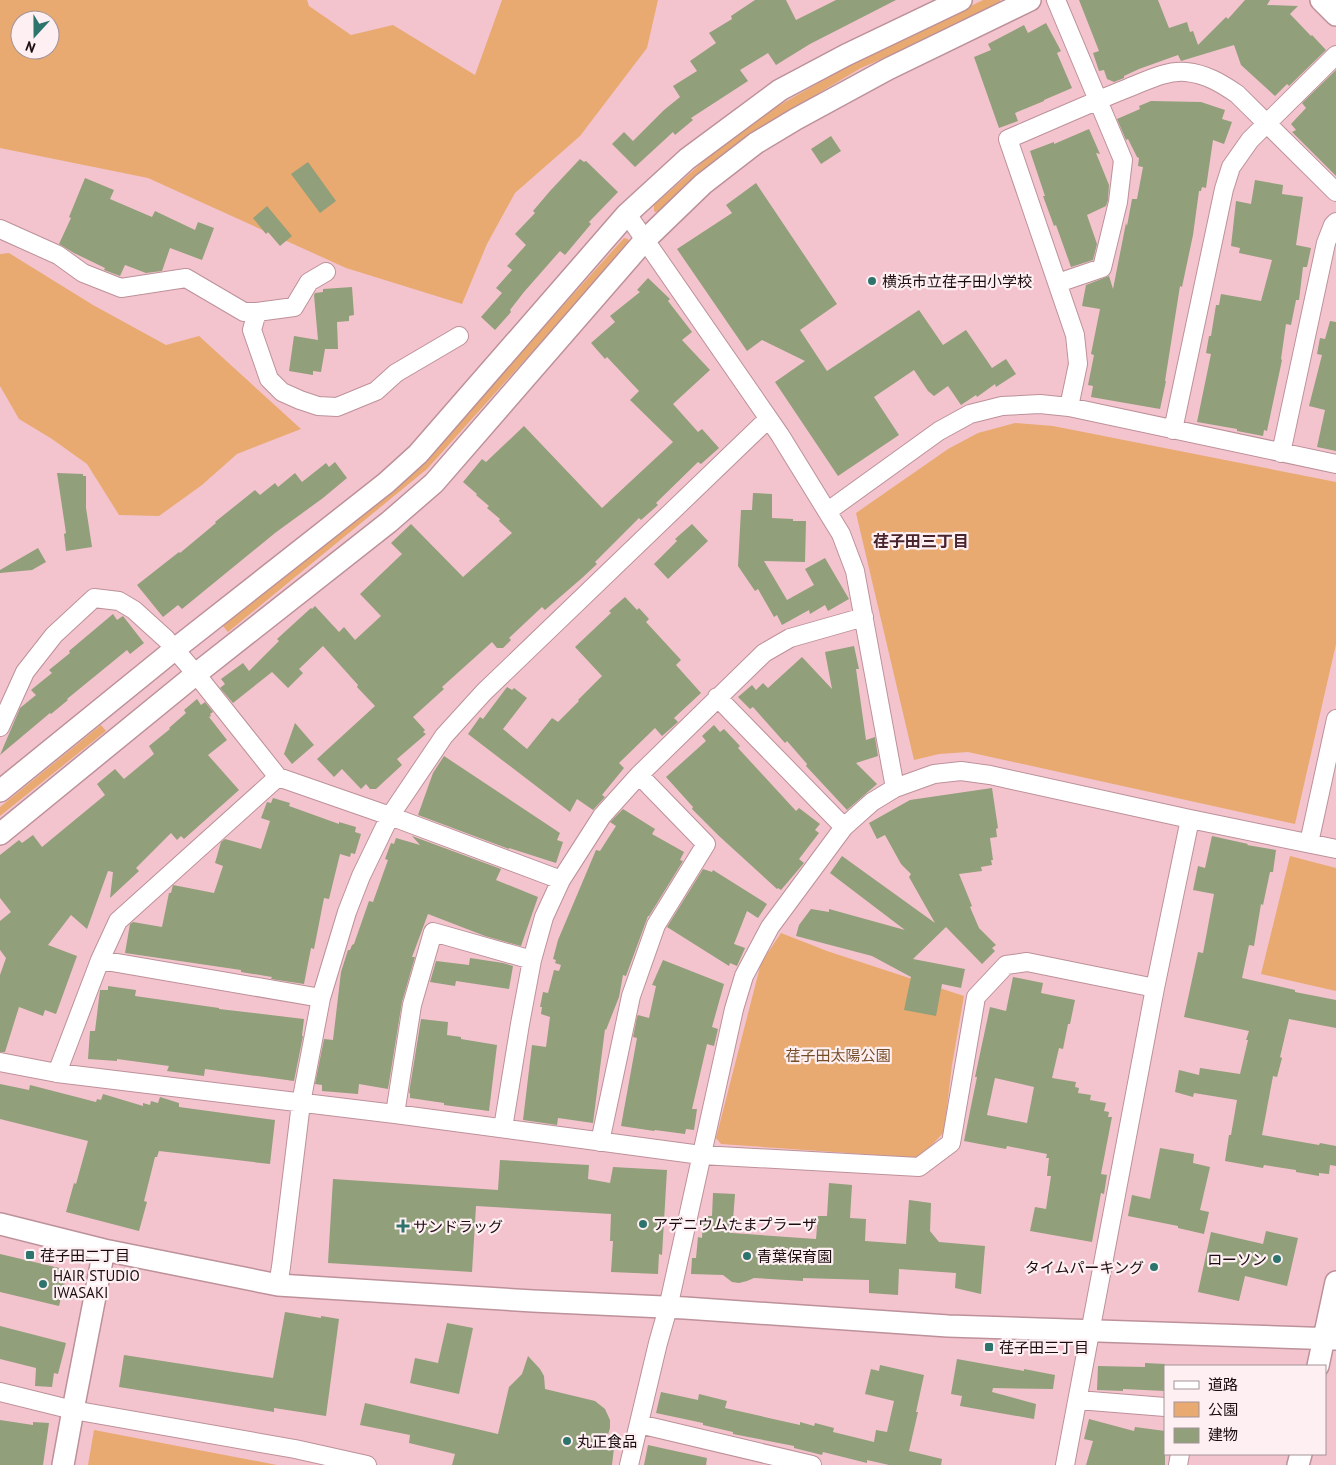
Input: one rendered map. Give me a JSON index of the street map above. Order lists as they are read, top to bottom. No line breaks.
{"districts":["荏子田三丁目"],"parks":["荏子田太陽公園"],"places":{"other":["横浜市立荏子田小学校","アデニウムたまプラーザ","青葉保育園","ローソン","タイムパーキング","HAIR STUDIO IWASAKI","丸正食品"],"health":["サンドラッグ"],"transit":["荏子田二丁目","荏子田三丁目"]},"legend":["道路","公園","建物"],"north":"bottom"}
